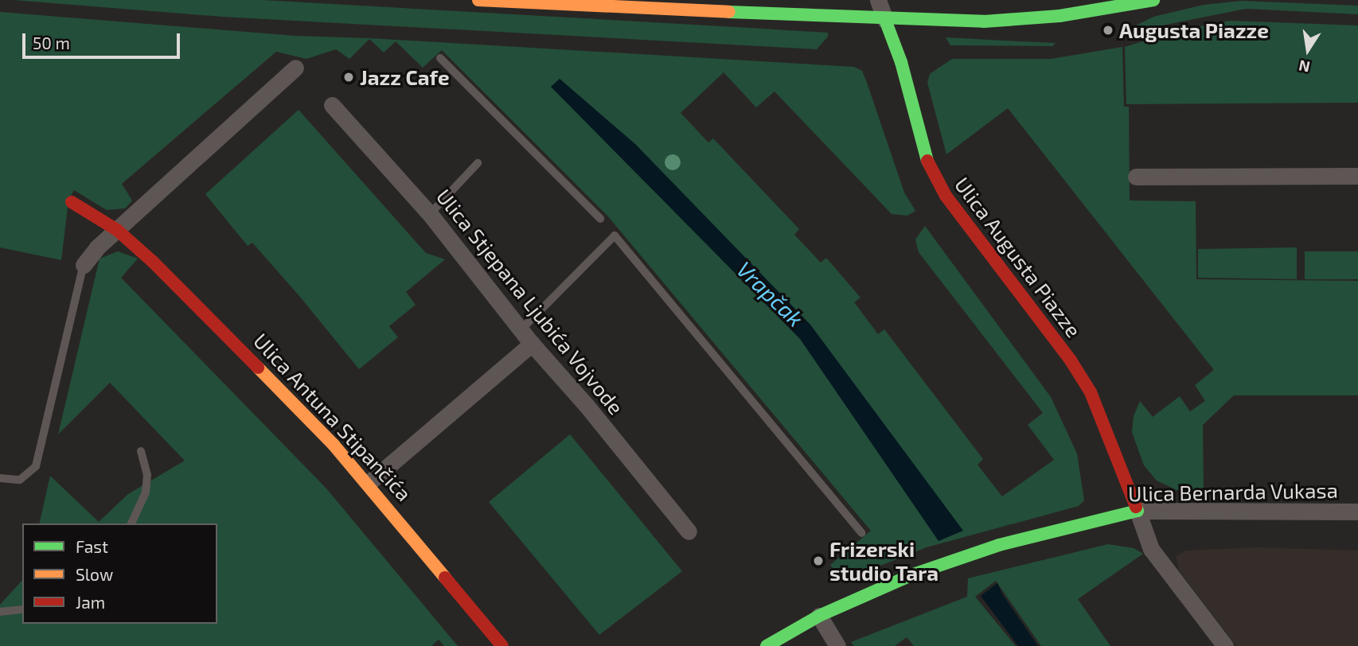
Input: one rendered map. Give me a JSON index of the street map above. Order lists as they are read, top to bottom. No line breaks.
{"streets":{"street":["Ulica Augusta Piazze","Ulica Stjepana Ljubića Vojvode","Ulica Antuna Stipančića","Ulica Bernarda Vukasa"]},"crossings":[["Ulica Augusta Piazze","Ulica Bernarda Vukasa"]],"water":["Vrapčak"],"places":["Augusta Piazze","Jazz Cafe","Frizerski studio Tara"],"legend":["Fast","Slow","Jam"],"scale_bar":"50 m","north":"bottom"}
